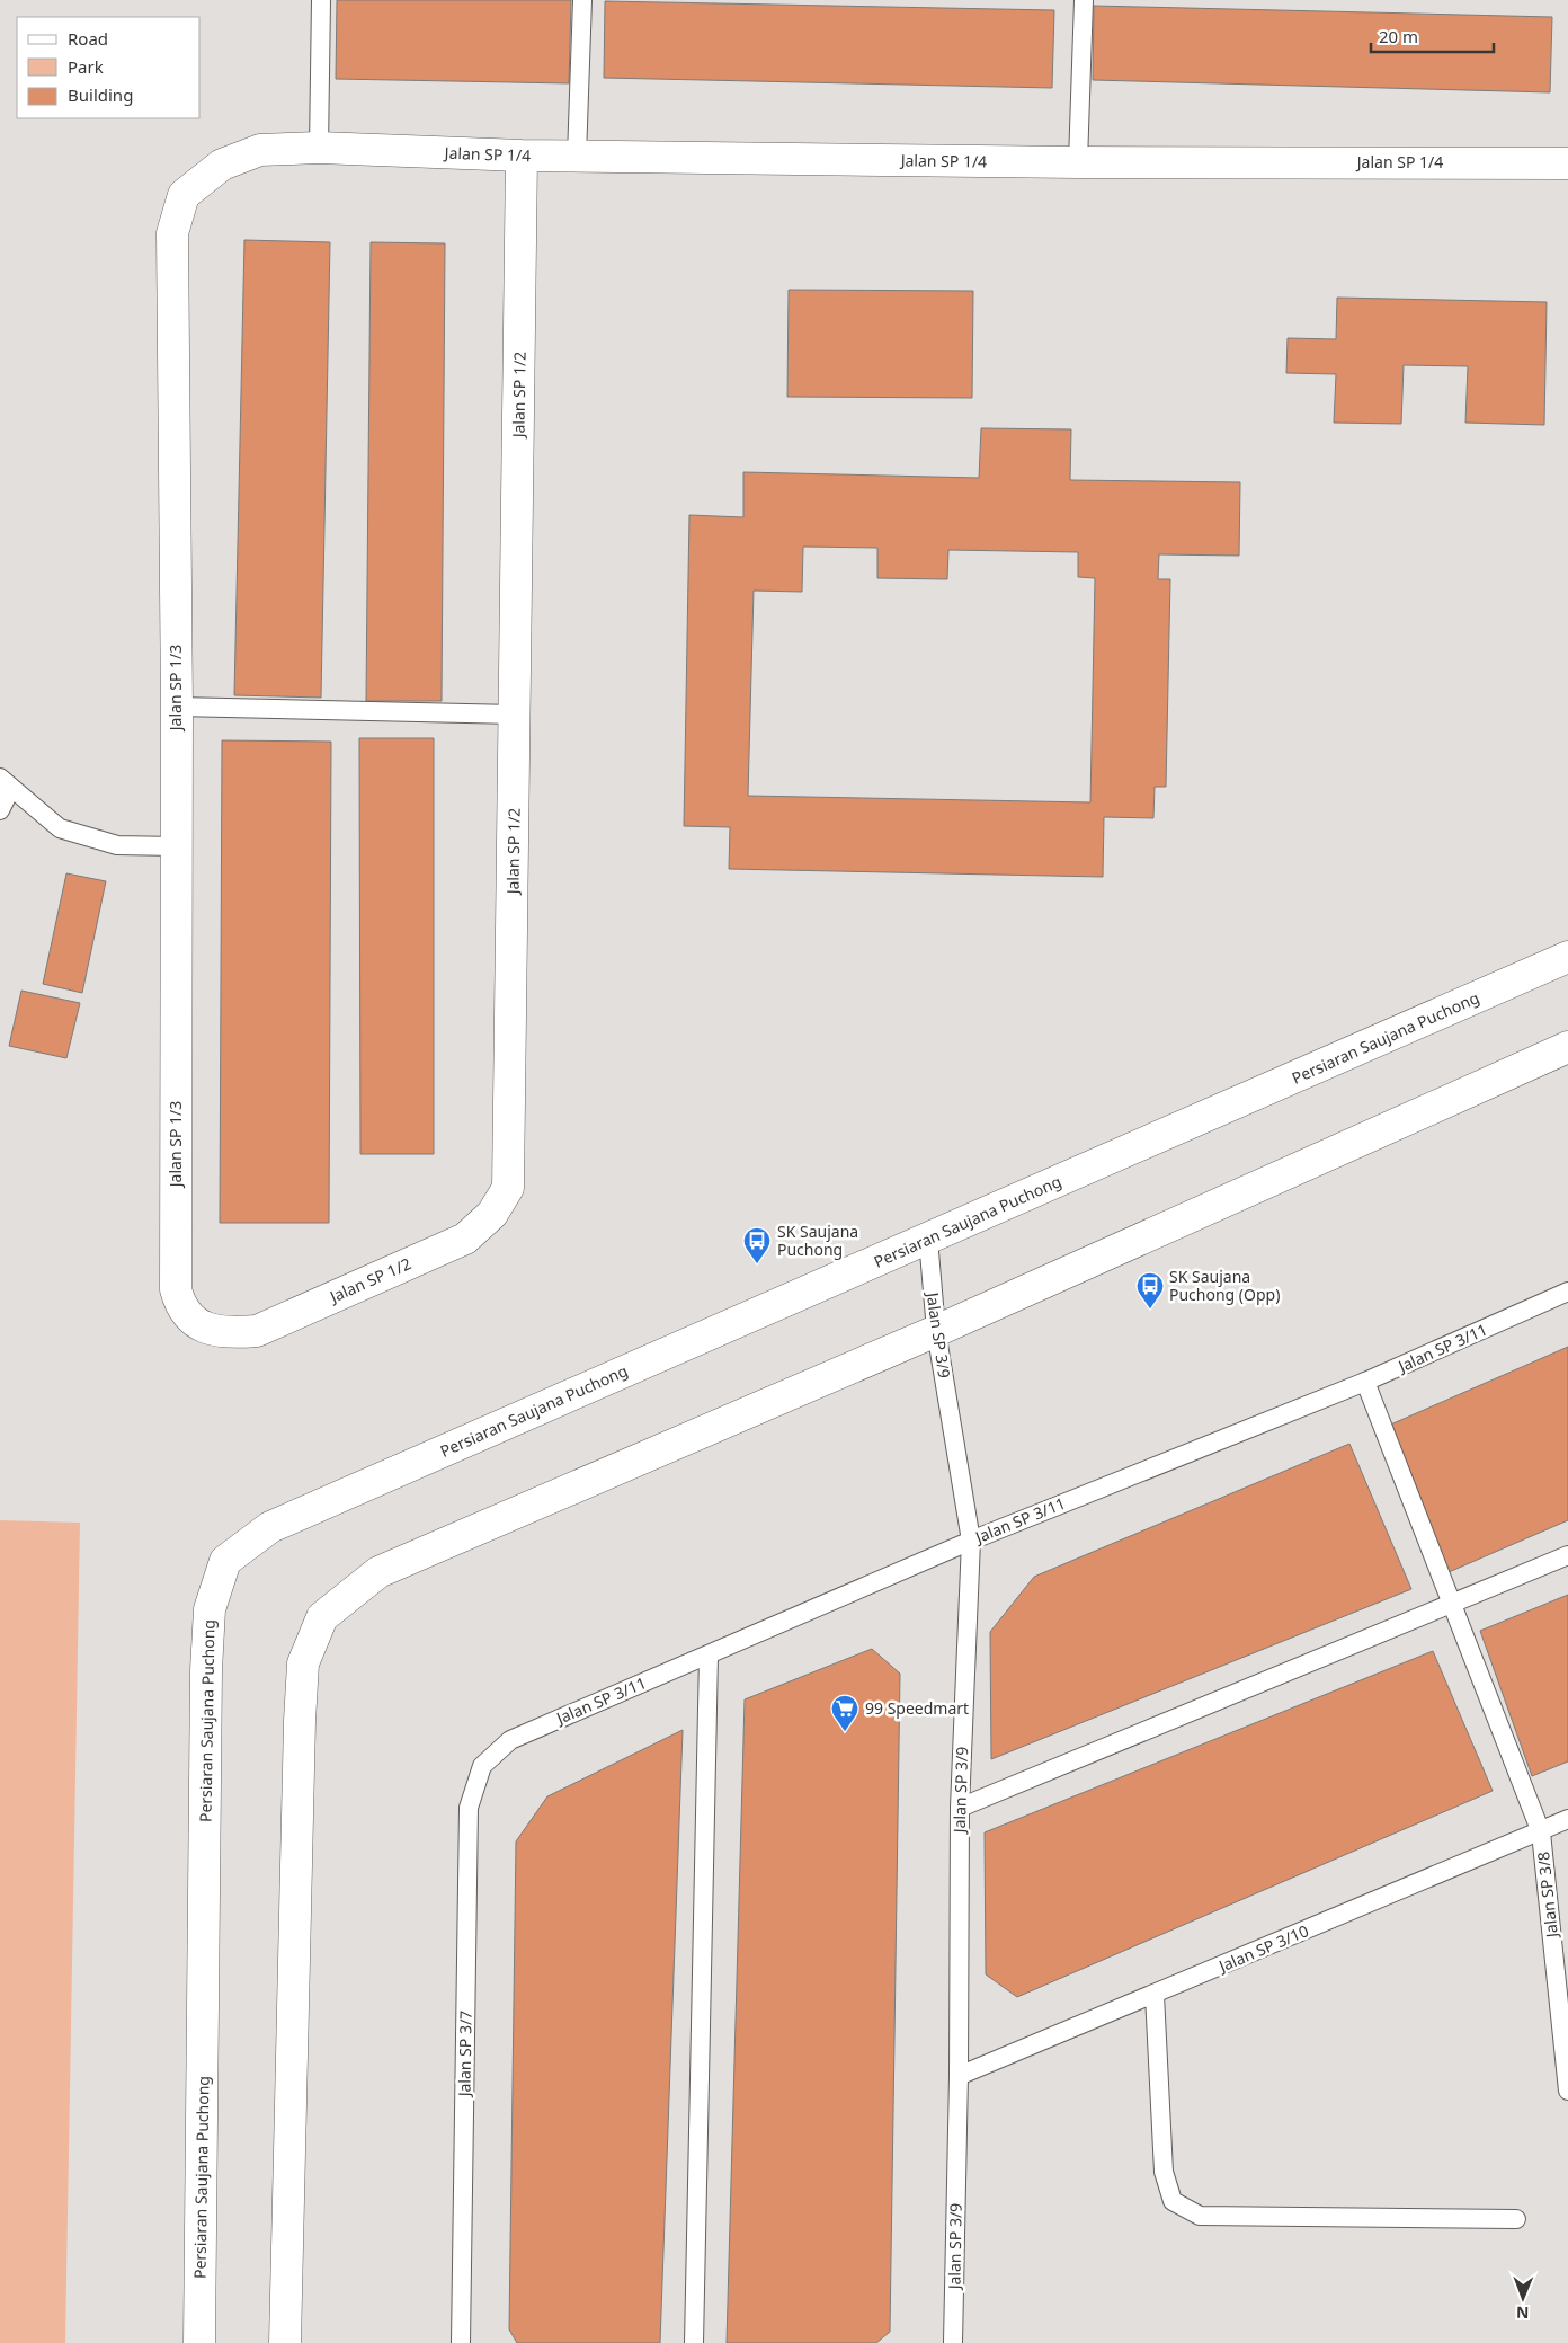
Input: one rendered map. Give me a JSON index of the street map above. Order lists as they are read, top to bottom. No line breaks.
{"streets":{"street":["Jalan SP 1/4","Jalan SP 1/2","Jalan SP 1/3","Persiaran Saujana Puchong"],"lane":["Jalan SP 3/9","Jalan SP 3/11","Jalan SP 3/8","Jalan SP 3/10","Jalan SP 3/7"]},"crossings":[["Jalan SP 1/4","Jalan SP 1/2"],["Jalan SP 1/4","Jalan SP 1/3"],["Jalan SP 1/2","Jalan SP 1/3"],["Persiaran Saujana Puchong","Jalan SP 3/9"],["Jalan SP 3/9","Jalan SP 3/11"],["Jalan SP 3/9","Jalan SP 3/10"],["Jalan SP 3/11","Jalan SP 3/8"],["Jalan SP 3/11","Jalan SP 3/7"],["Jalan SP 3/8","Jalan SP 3/10"]],"places":{"bus stop":["SK Saujana Puchong","SK Saujana Puchong (Opp)"],"supermarket":["99 Speedmart"]},"legend":["Road","Park","Building"],"scale_bar":"20 m","north":"bottom"}
